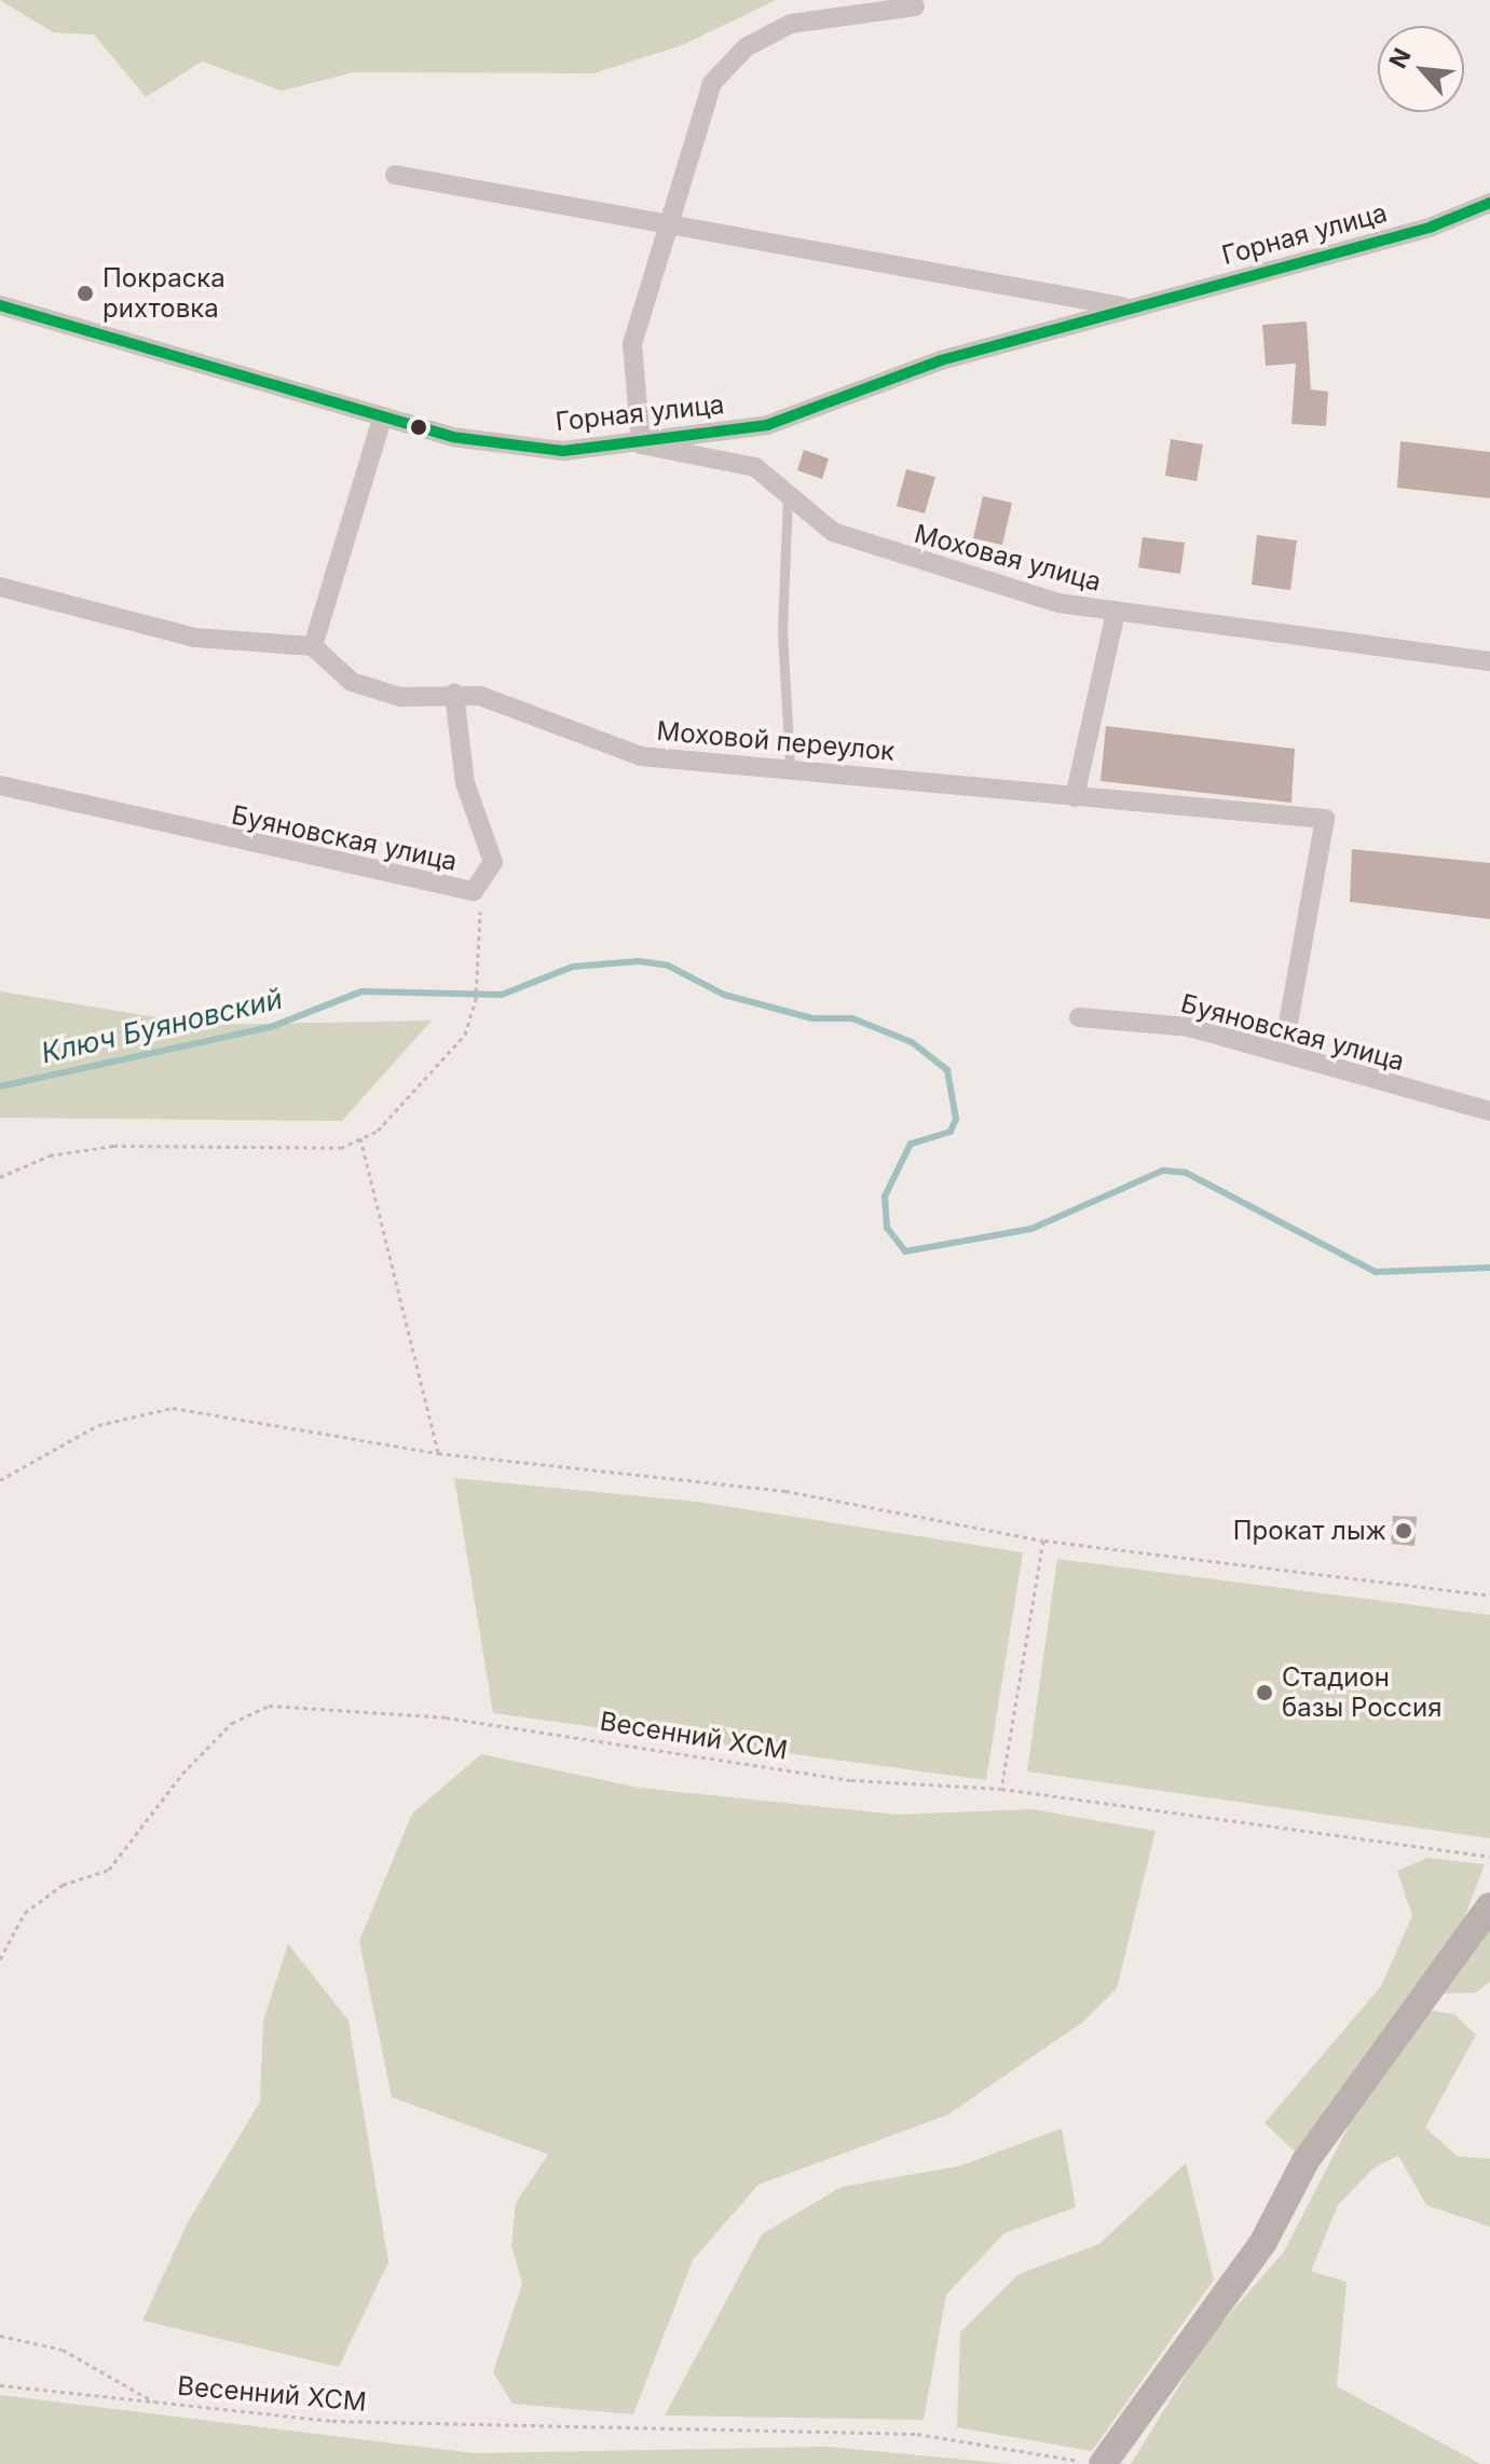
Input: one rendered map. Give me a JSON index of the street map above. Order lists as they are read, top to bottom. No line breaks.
{"streets":{"street":["Горная улица","Моховая улица","Моховой переулок","Буяновская улица"],"path":["Весенний ХСМ"]},"crossings":[["Горная улица","Моховая улица"],["Моховой переулок","Буяновская улица"]],"water":["Ключ Буяновский"],"places":["Покраска рихтовка","Прокат лыж","Стадион базы Россия"],"north":"top left"}
